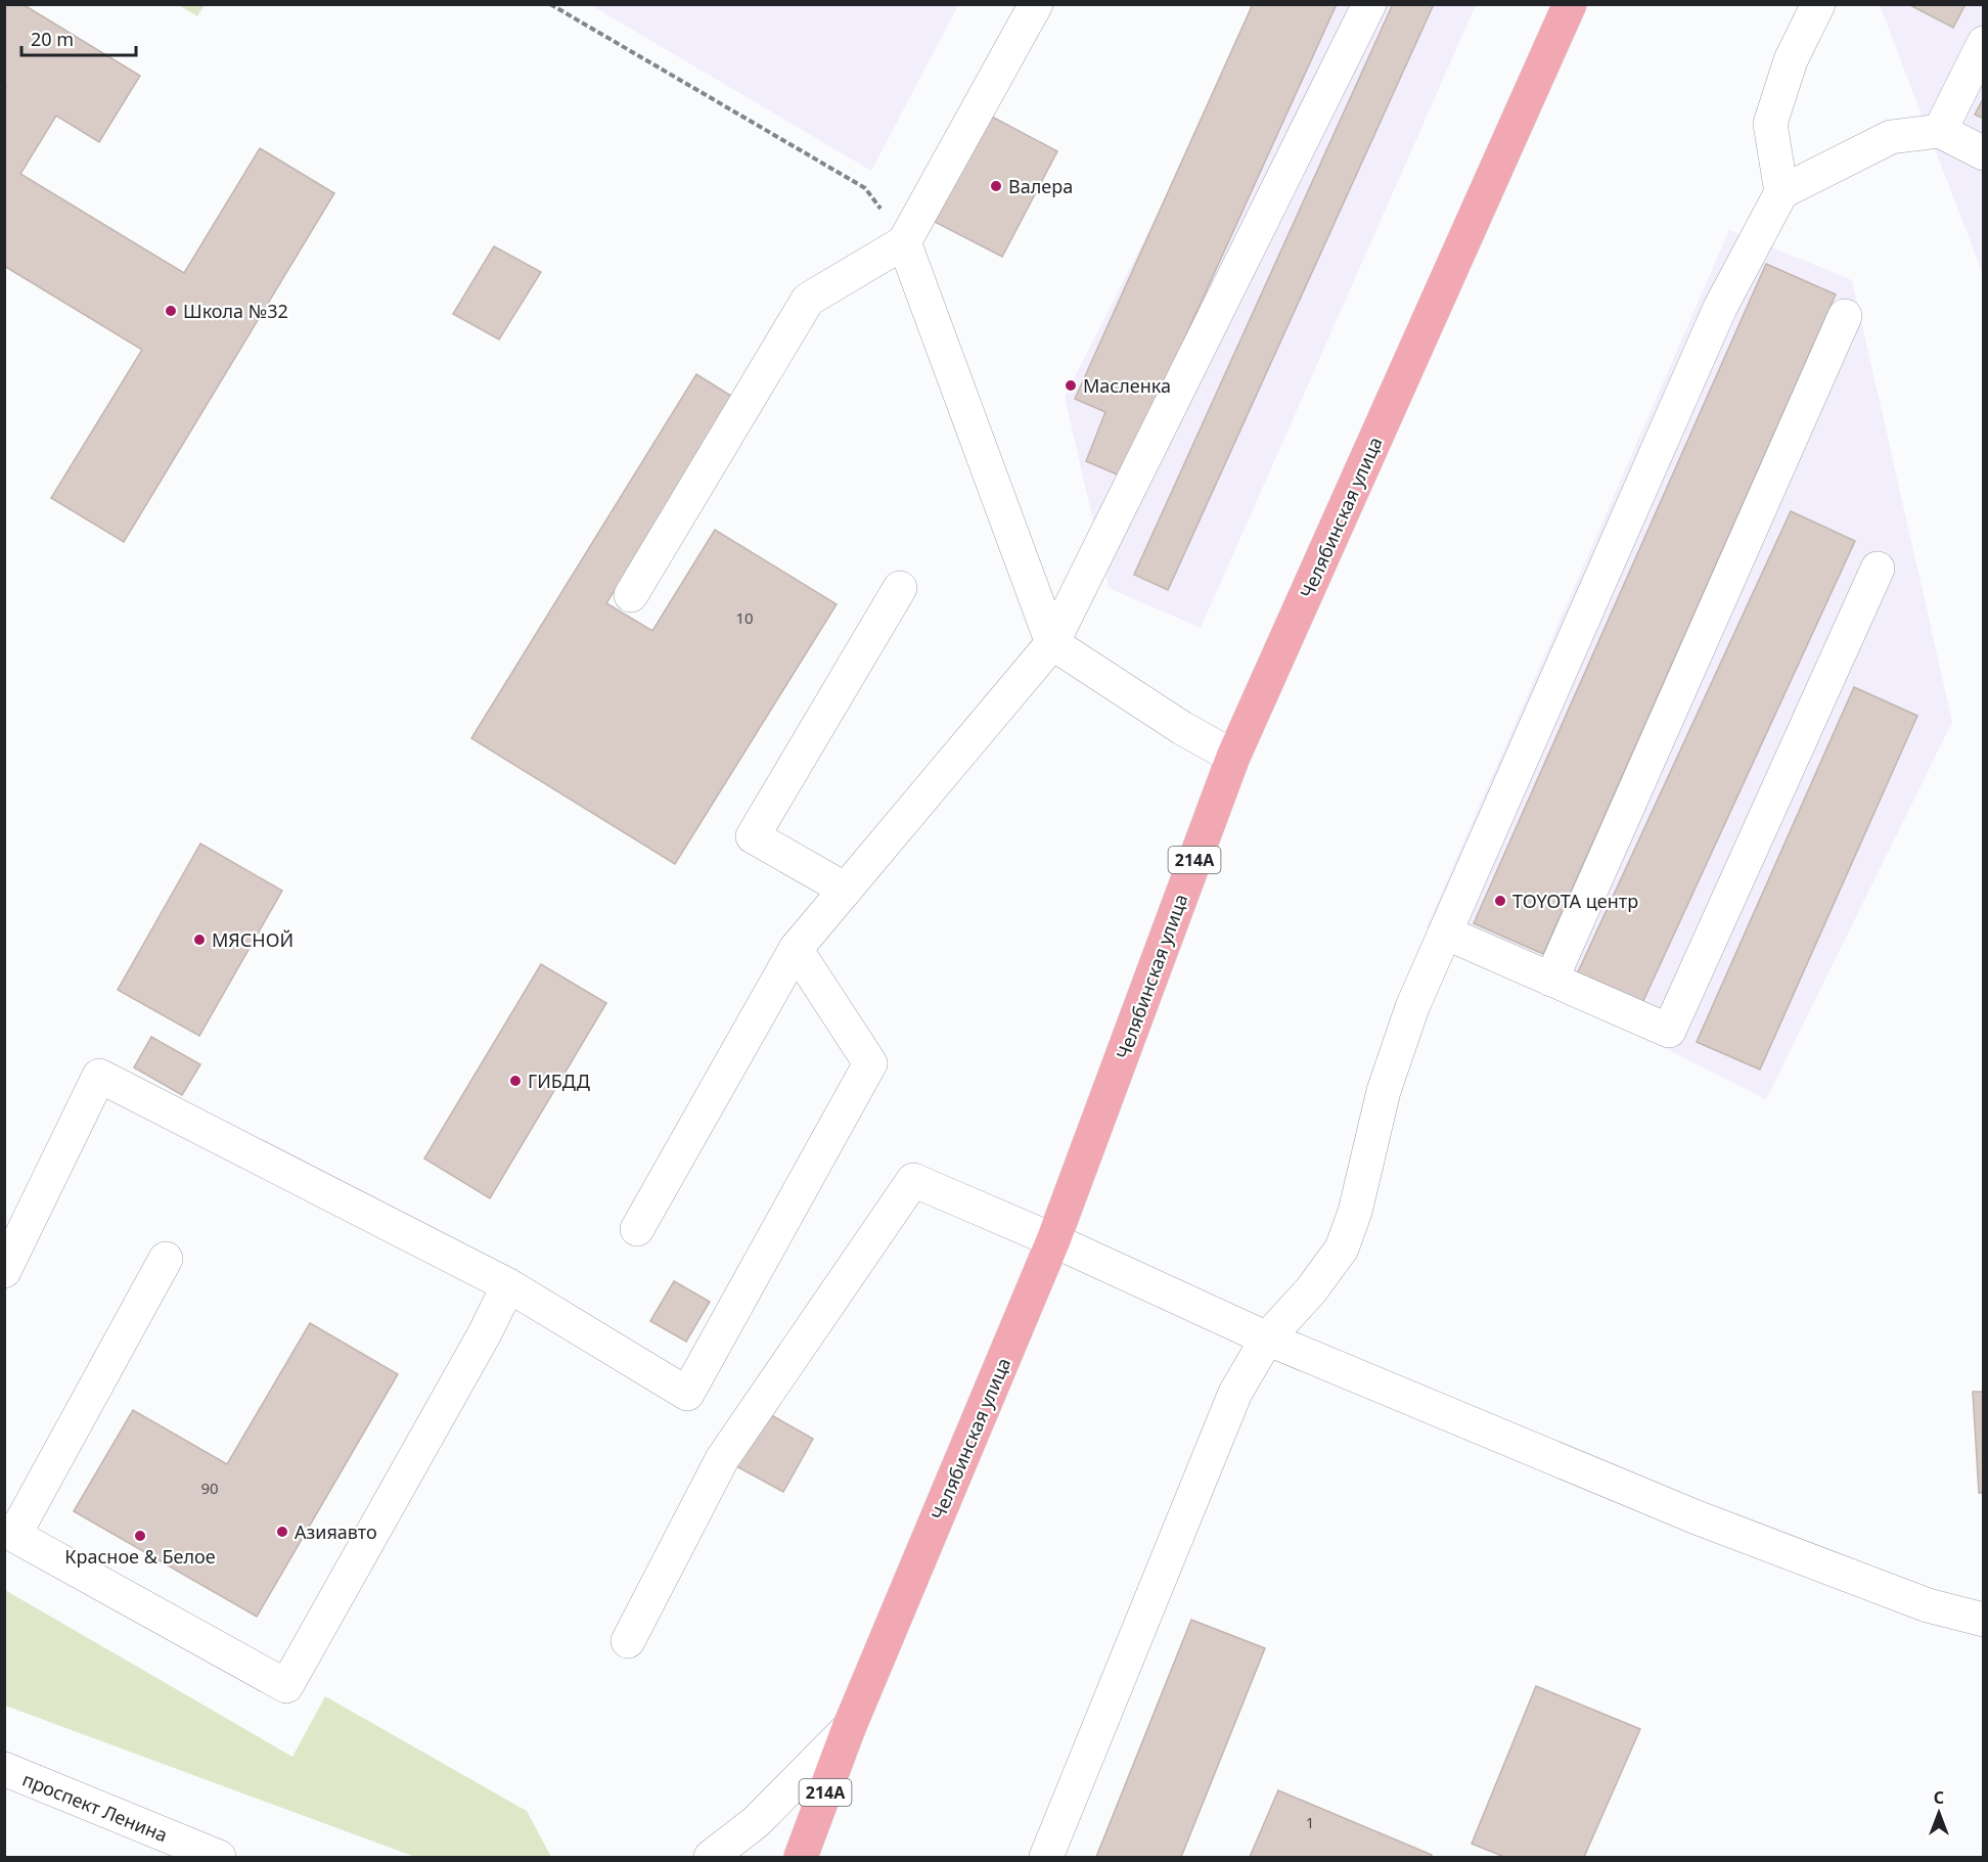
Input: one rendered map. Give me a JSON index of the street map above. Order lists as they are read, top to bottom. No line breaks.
{"streets":{"main road":["Челябинская улица","214А"],"street":["проспект Ленина"]},"places":["Валера","Школа №32","Масленка","TOYOTA центр","МЯСНОЙ","ГИБДД","Азияавто","Красное & Белое"],"house_numbers":["10","90","1"],"scale_bar":"20 m","north":"top"}
